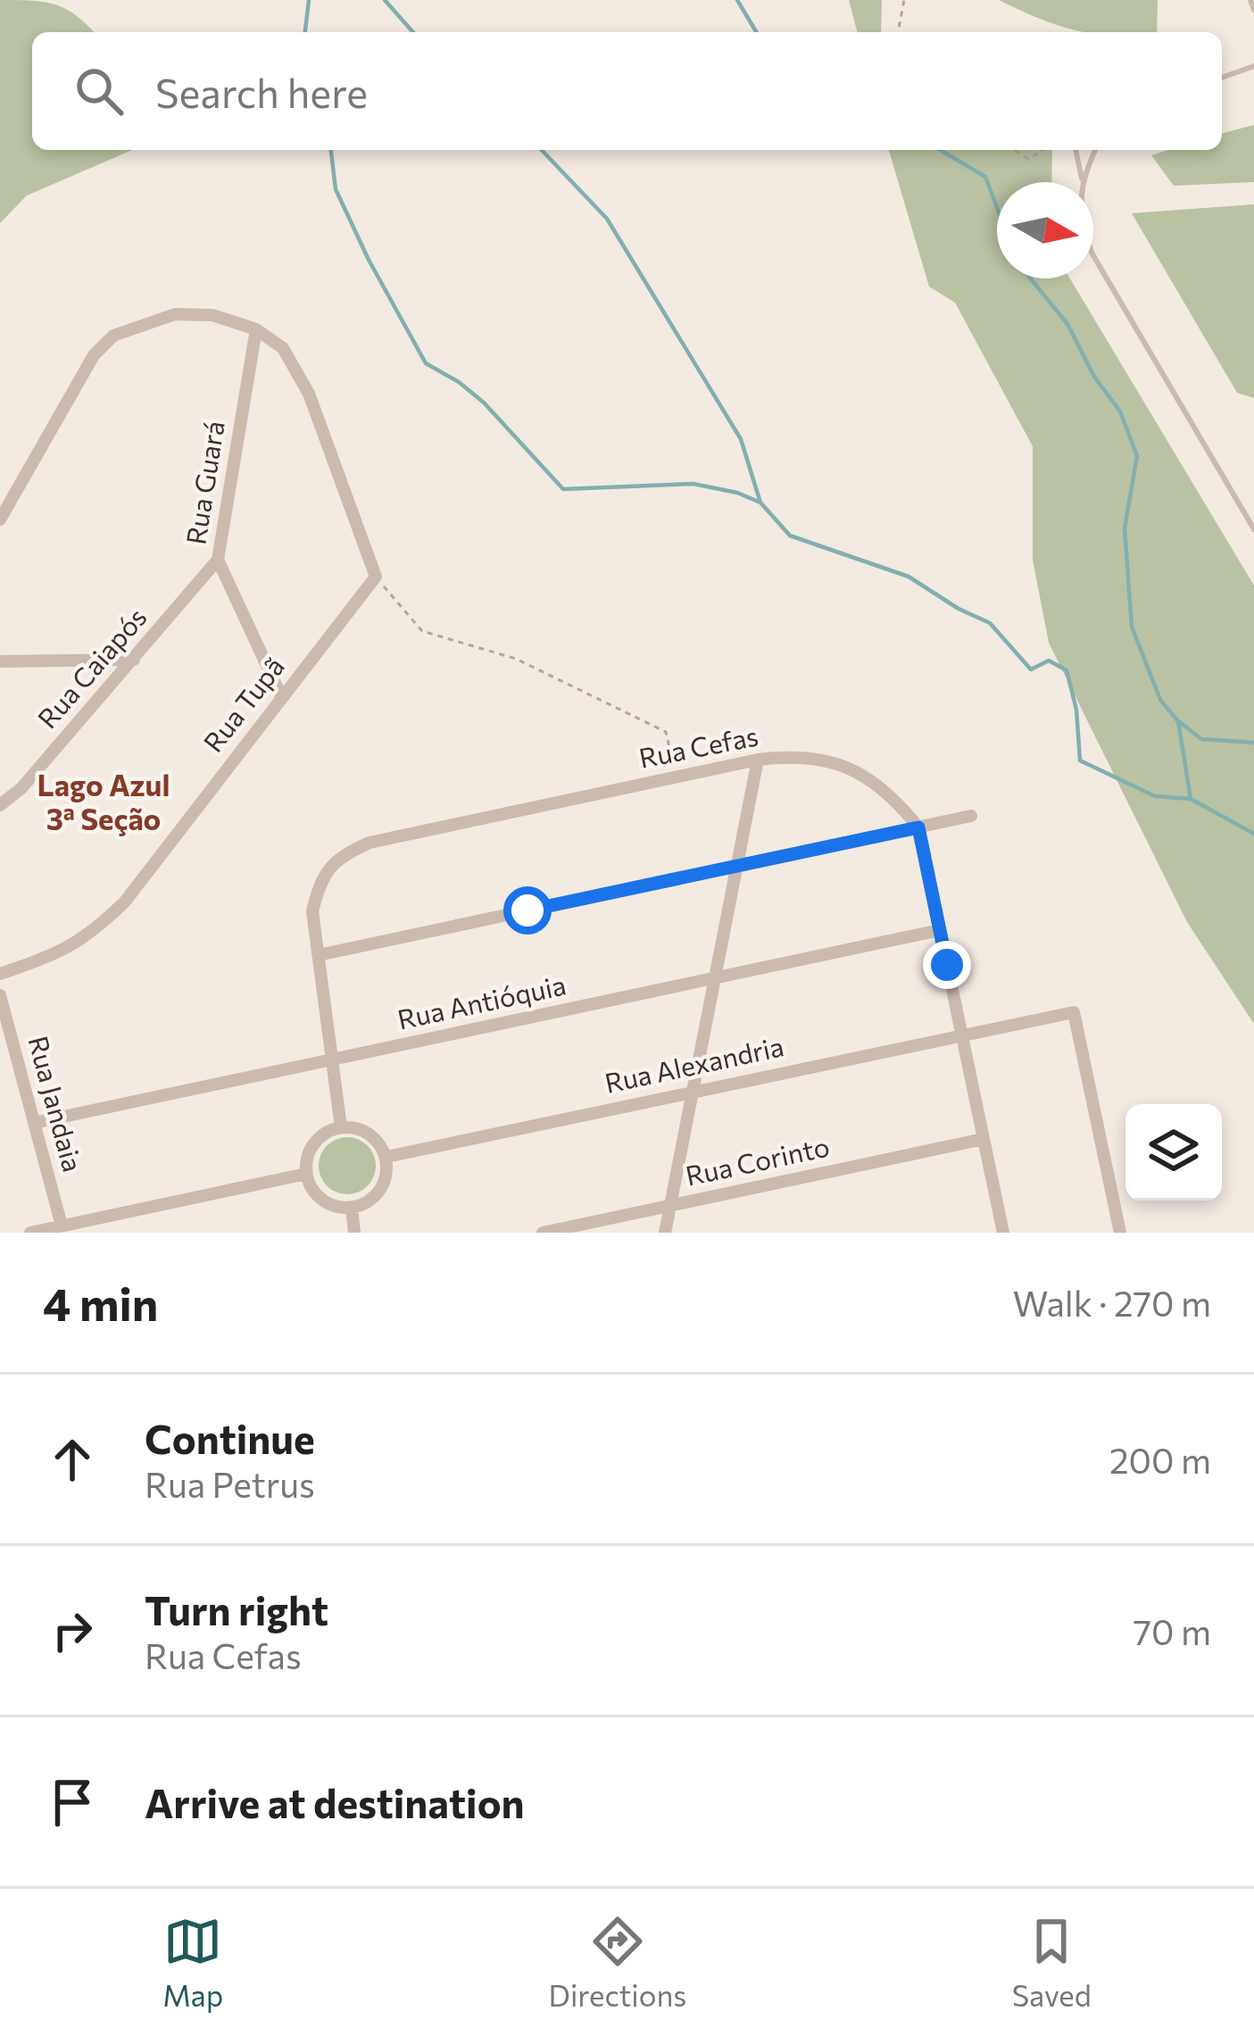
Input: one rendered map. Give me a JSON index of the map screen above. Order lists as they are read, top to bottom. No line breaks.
{"streets":{"street":["Rua Guará","Rua Caiapós","Rua Tupã","Rua Cefas","Rua Antióquia","Rua Alexandria","Rua Jandaia","Rua Corinto"]},"crossings":[["Rua Guará","Rua Caiapós"],["Rua Guará","Rua Tupã"],["Rua Cefas","Rua Antióquia"],["Rua Cefas","Rua Alexandria"],["Rua Antióquia","Rua Jandaia"]],"districts":["Lago Azul 3ª Seção"],"north":"right","page":{"search":"Search here","heading":["4 min","Walk · 270 m"],"list":[["Continue","Rua Petrus","200 m"],["Turn right","Rua Cefas","70 m"],"Arrive at destination"],"nav":["Map","Directions","Saved"]}}
